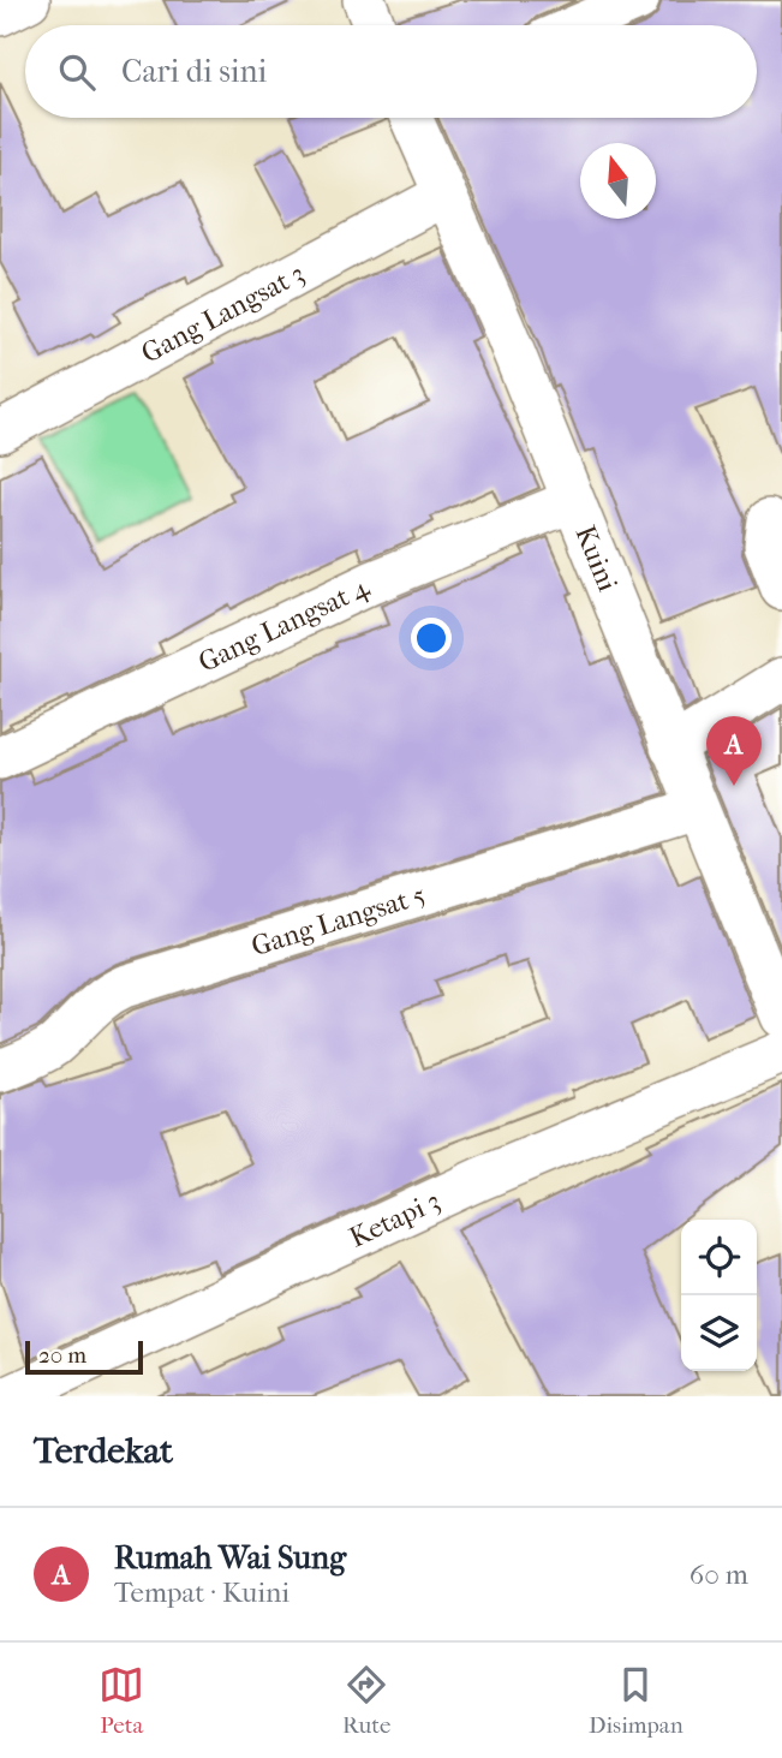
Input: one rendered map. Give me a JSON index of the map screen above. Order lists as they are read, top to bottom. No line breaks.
{"streets":{"street":["Gang Langsat 3","Kuini","Gang Langsat 4","Gang Langsat 5","Ketapi 3"]},"crossings":[["Gang Langsat 3","Kuini"],["Kuini","Gang Langsat 4"],["Kuini","Gang Langsat 5"]],"scale_bar":"20 m","north":"top","page":{"search":"Cari di sini","pins":"A","scale":"20 m","heading":"Terdekat","list":[{"mark":"A","name":"Rumah Wai Sung","note":"Tempat · Kuini","value":"60 m"}],"nav":["Peta","Rute","Disimpan"]}}
